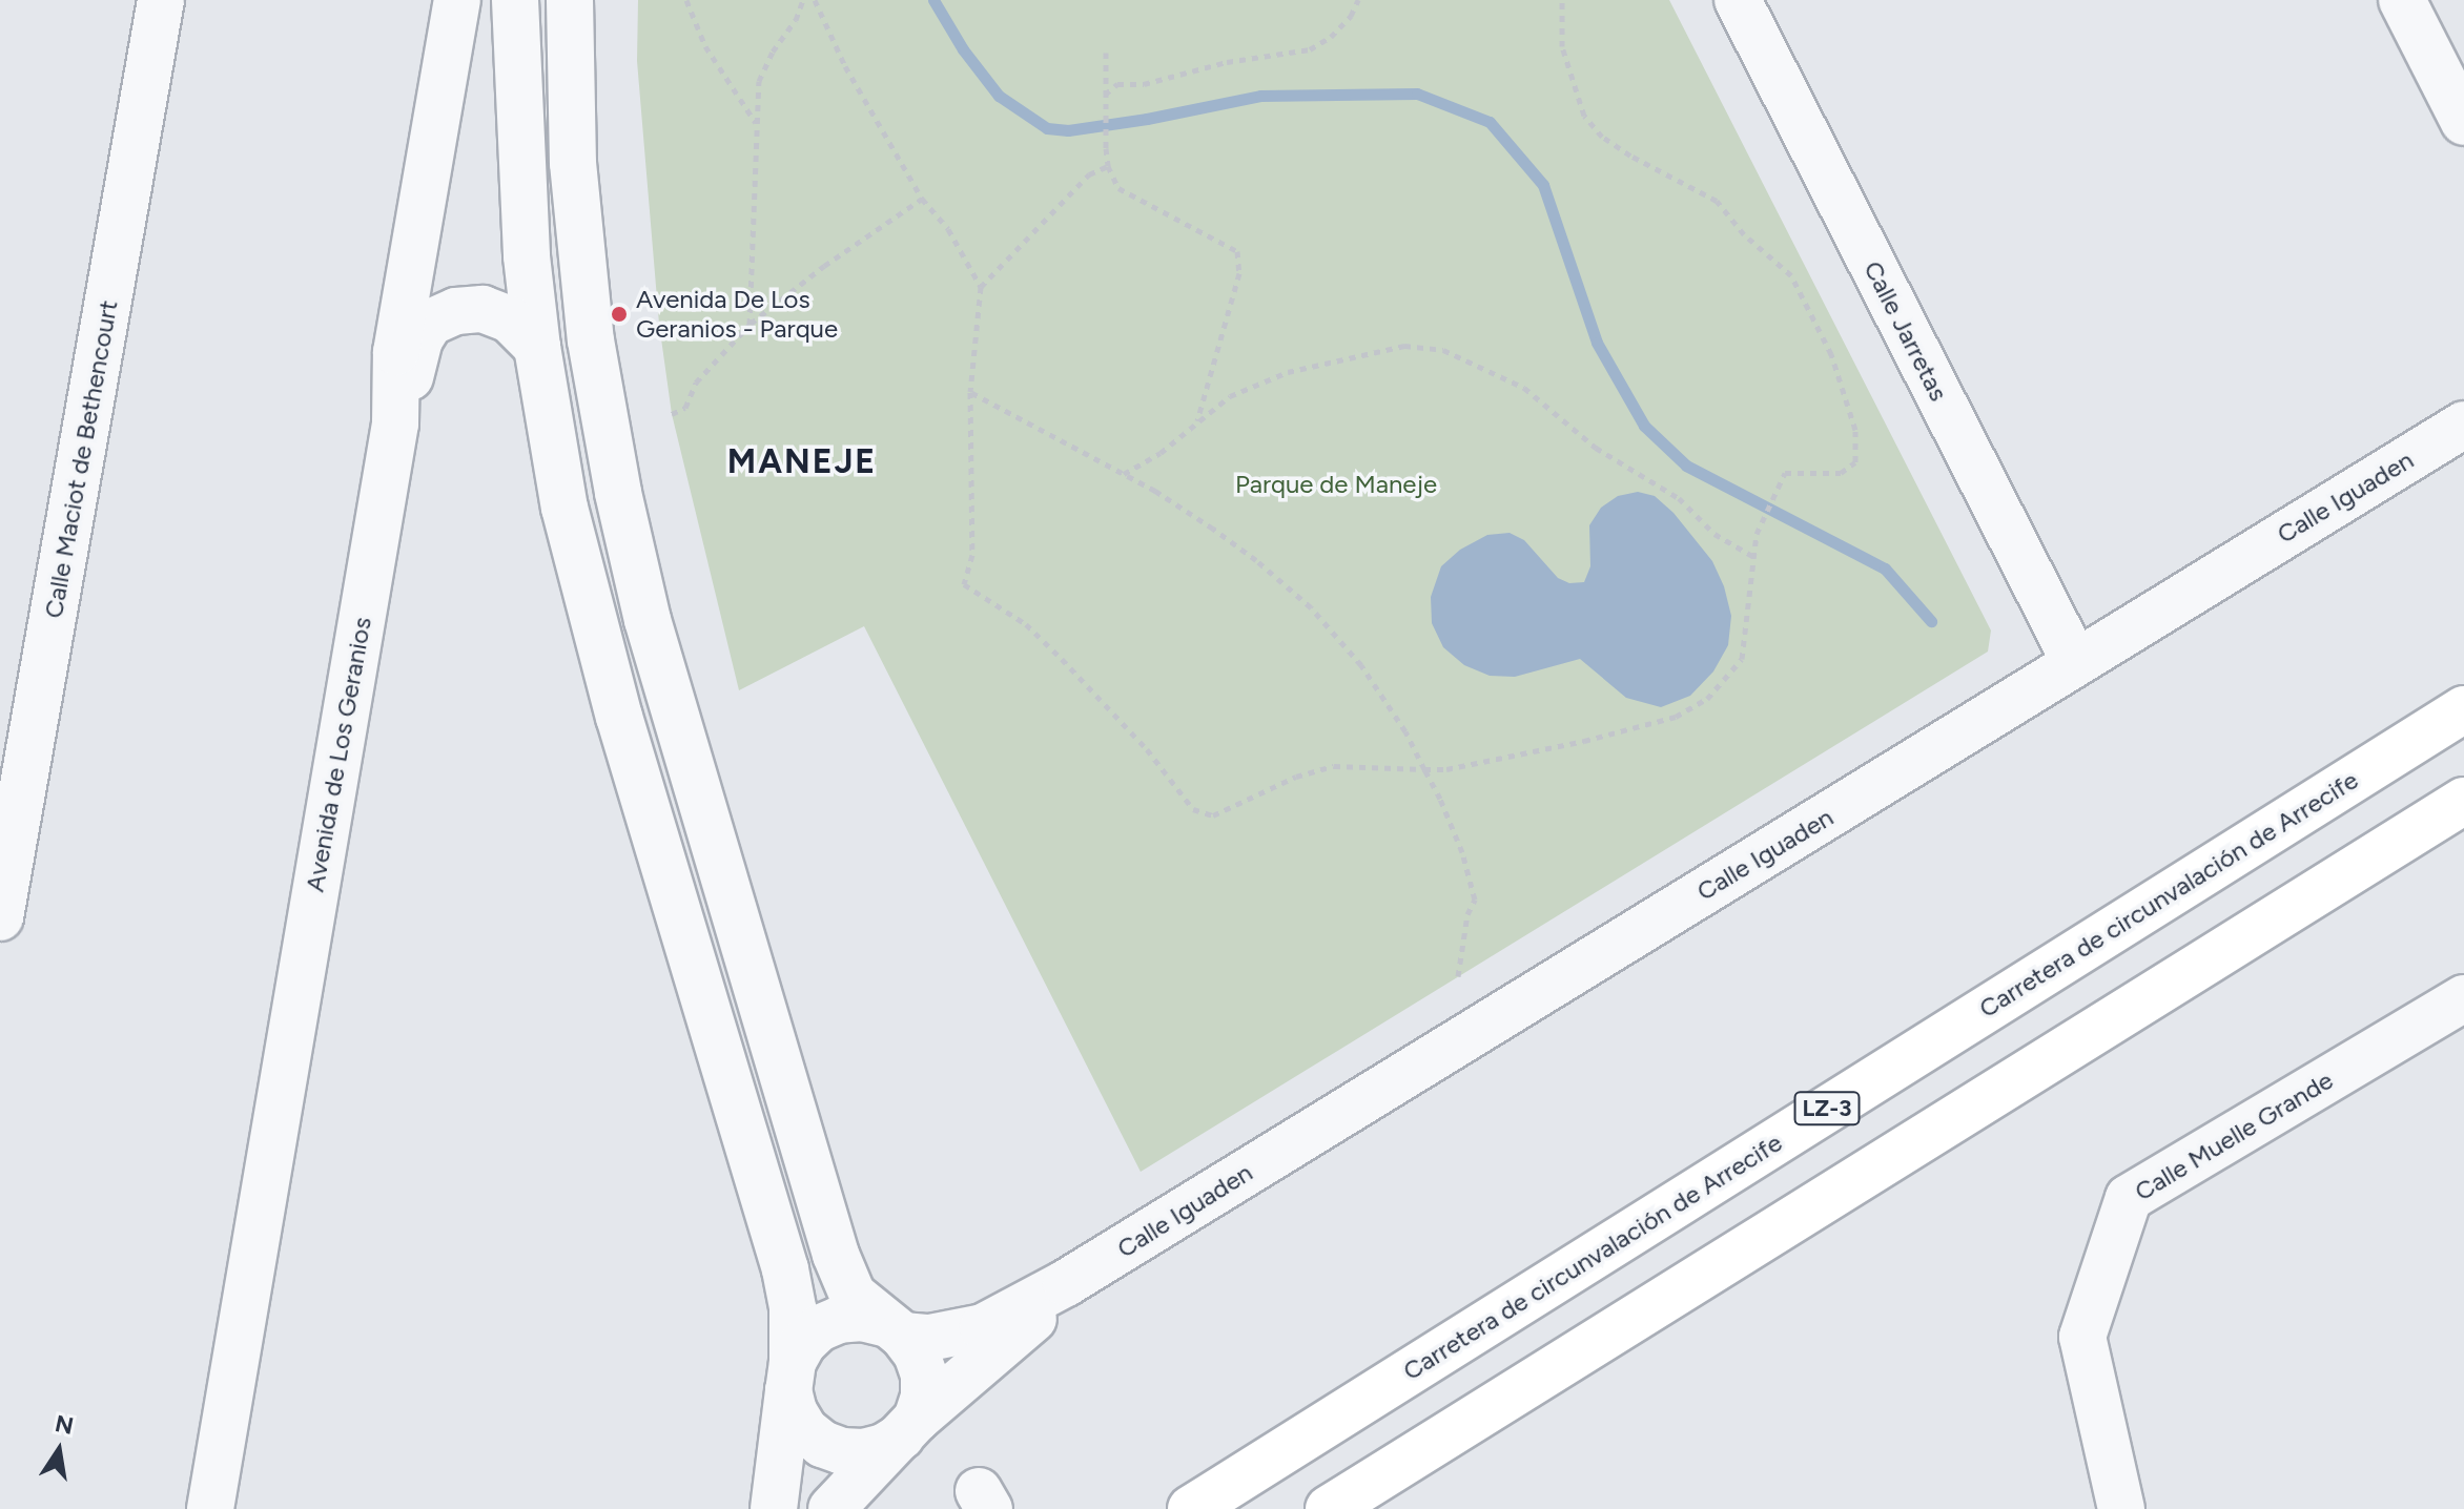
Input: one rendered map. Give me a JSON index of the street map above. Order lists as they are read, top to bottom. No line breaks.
{"streets":{"highway":["Carretera de circunvalación de Arrecife","LZ-3"],"street":["Calle Jarretas","Calle Maciot de Bethencourt","Calle Iguaden","Avenida de Los Geranios","Calle Muelle Grande"]},"crossings":[["Calle Jarretas","Calle Iguaden"]],"districts":["MANEJE"],"parks":["Parque de Maneje"],"places":["Avenida De Los Geranios - Parque"],"north":"top"}
